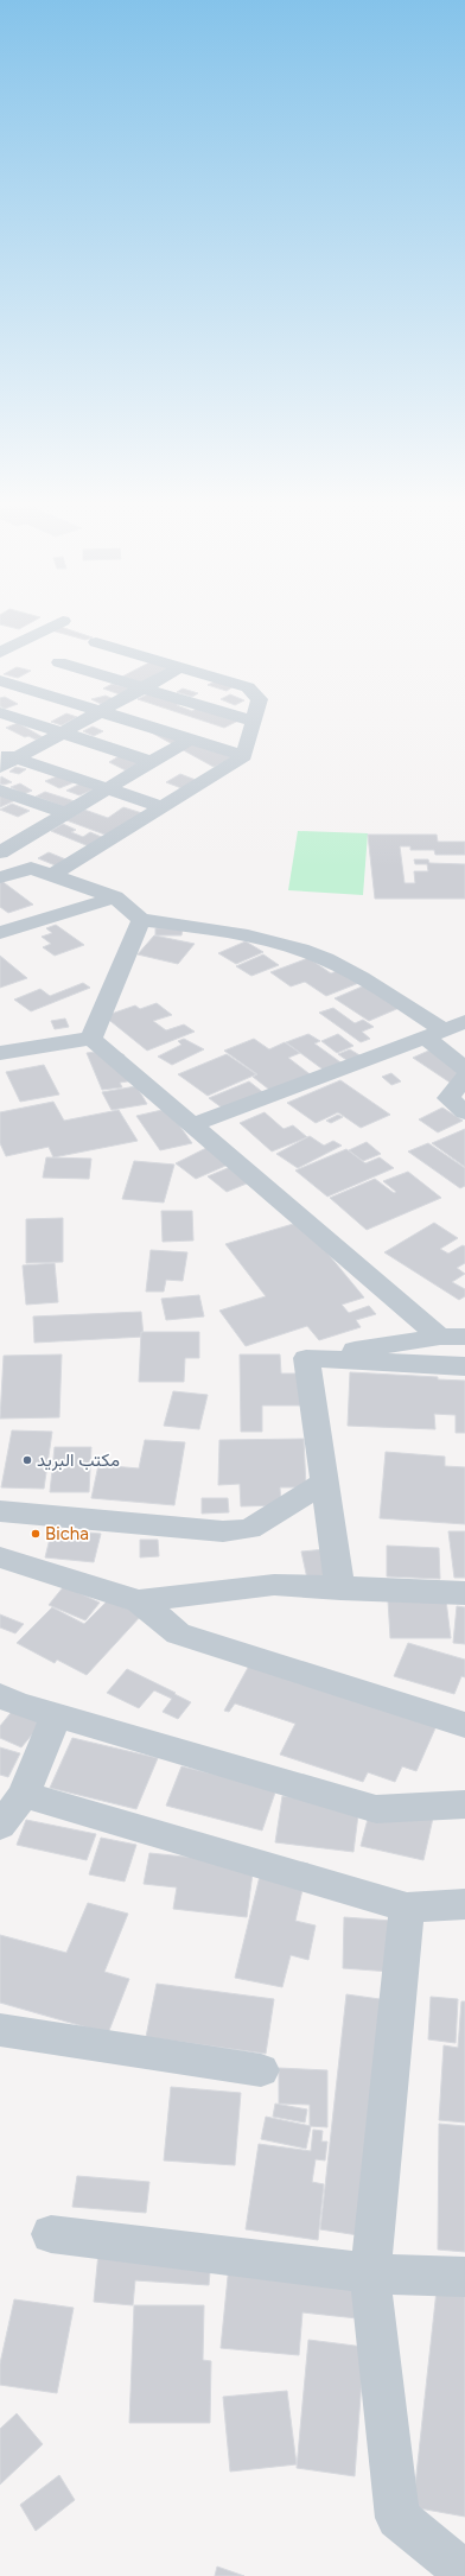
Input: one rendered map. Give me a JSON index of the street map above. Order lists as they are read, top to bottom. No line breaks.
{"places":["مكتب البريد","Bicha"]}
